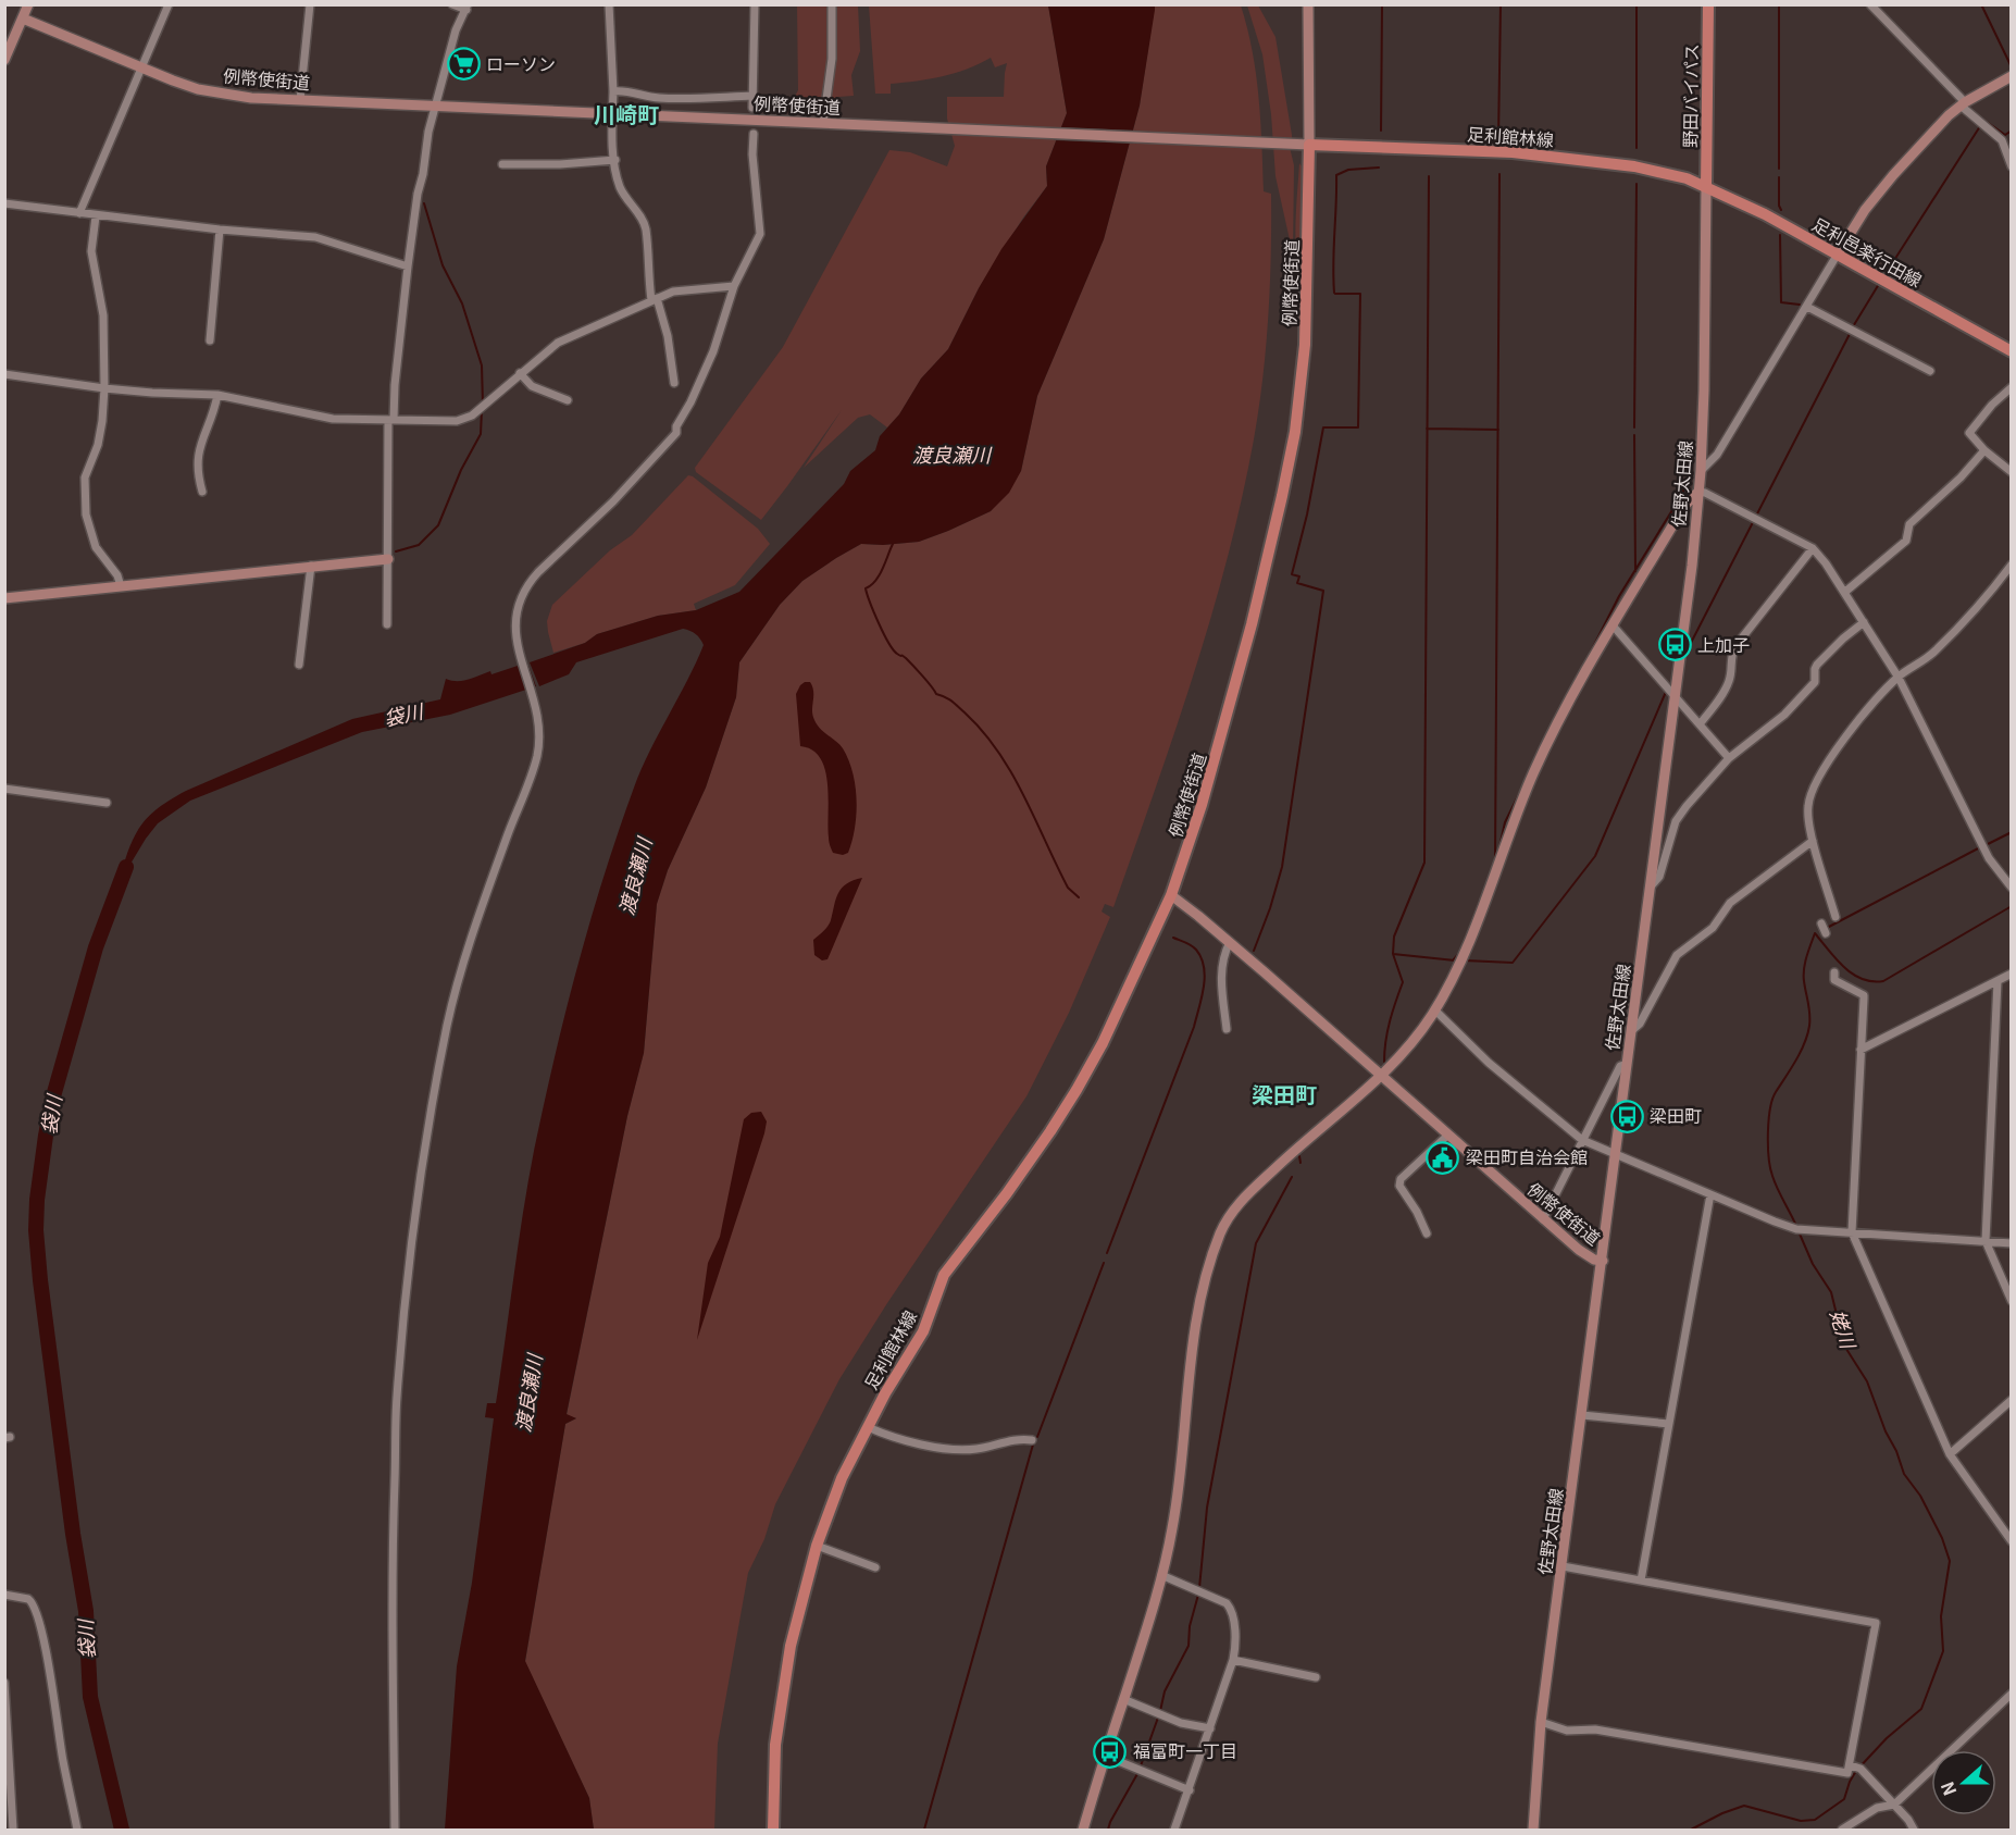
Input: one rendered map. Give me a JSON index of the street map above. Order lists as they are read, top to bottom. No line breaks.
{"streets":{"main road":["例幣使街道","野田バイパス","足利館林線","足利邑楽行田線","佐野太田線"]},"crossings":[["例幣使街道","足利館林線"],["例幣使街道","佐野太田線"],["野田バイパス","足利館林線"],["野田バイパス","足利邑楽行田線"],["野田バイパス","佐野太田線"],["足利館林線","足利邑楽行田線"],["足利館林線","佐野太田線"],["足利邑楽行田線","佐野太田線"]],"districts":["川崎町","梁田町"],"water":["渡良瀬川","袋川","姥川"],"places":{"supermarket":["ローソン"],"bus stop":["上加子","梁田町","福富町一丁目"],"public building":["梁田町自治会館"]},"north":"left"}
